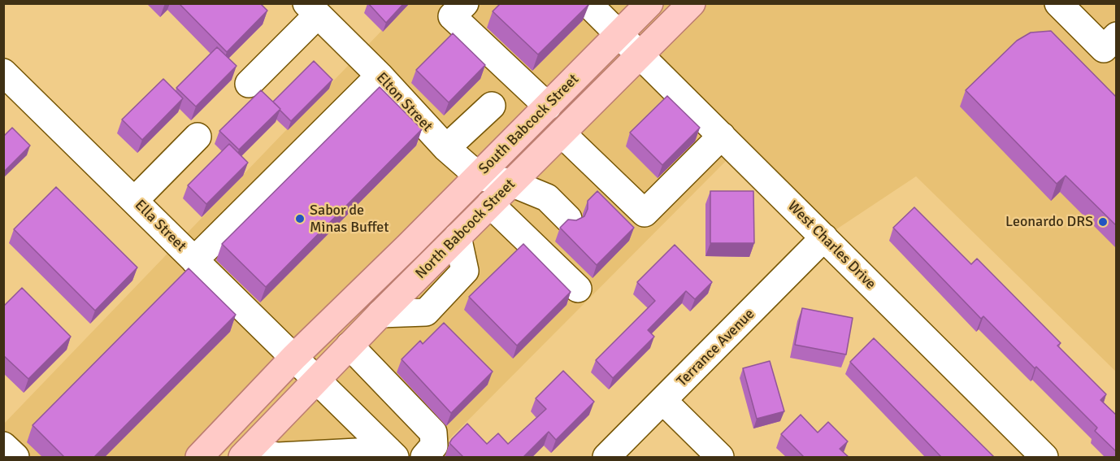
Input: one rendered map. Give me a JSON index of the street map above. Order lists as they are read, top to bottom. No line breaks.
{"streets":{"main road":["South Babcock Street","North Babcock Street"],"street":["Elton Street","Ella Street","West Charles Drive","Terrance Avenue"]},"crossings":[["Elton Street","South Babcock Street"],["Elton Street","North Babcock Street"],["South Babcock Street","North Babcock Street"],["South Babcock Street","West Charles Drive"],["Ella Street","North Babcock Street"],["North Babcock Street","West Charles Drive"],["West Charles Drive","Terrance Avenue"]],"places":["Sabor de Minas Buffet","Leonardo DRS"]}
